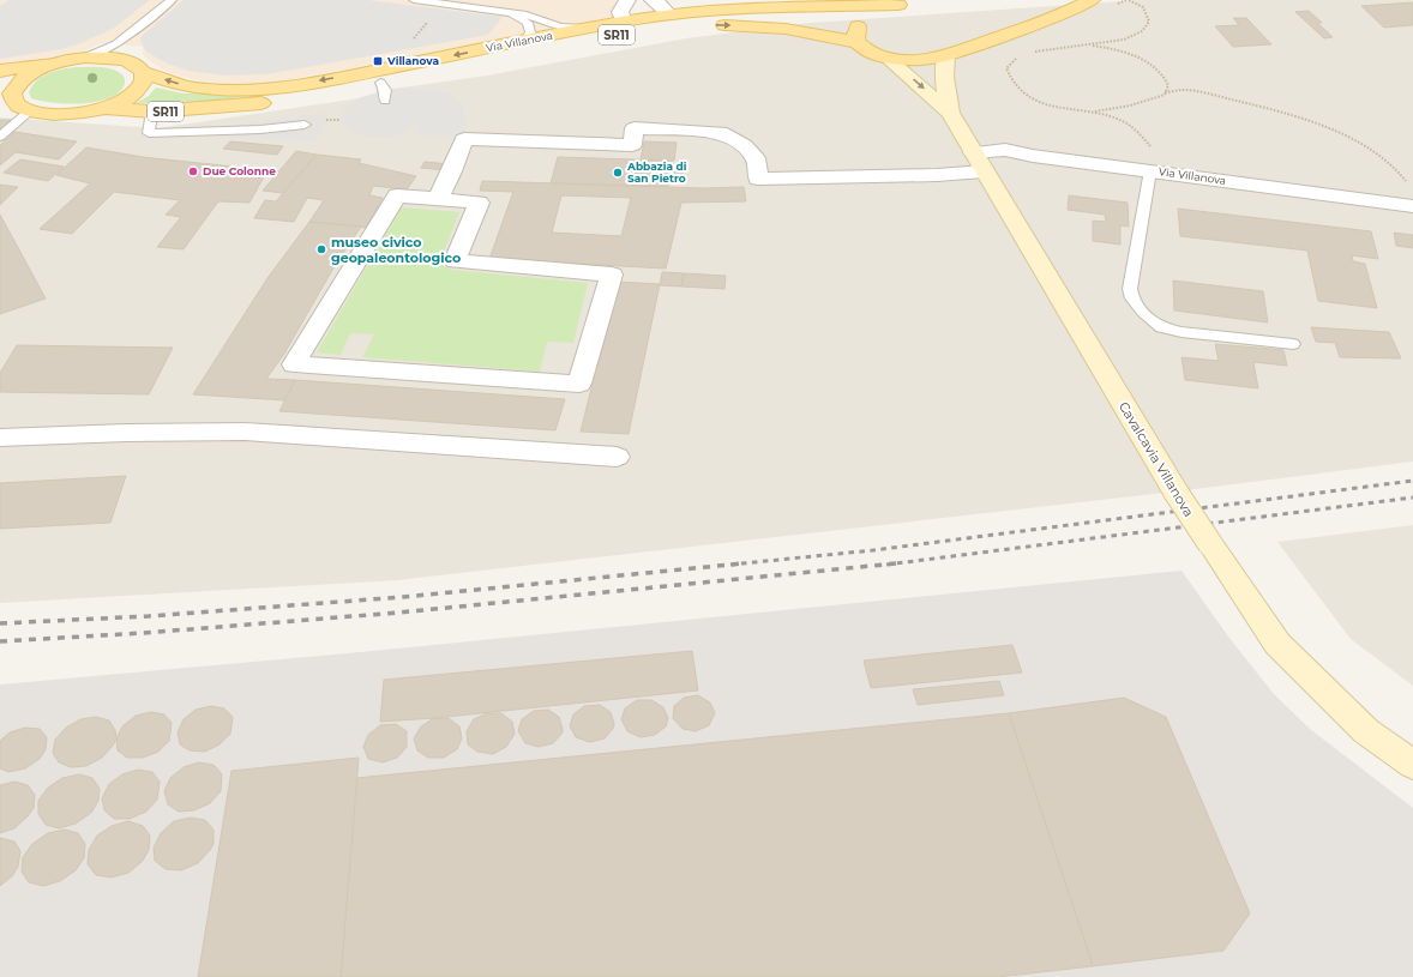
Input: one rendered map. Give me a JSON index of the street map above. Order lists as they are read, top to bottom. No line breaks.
{"streets":{"main road":["SR11","Via Villanova"],"street":["Cavalcavia Villanova"]},"crossings":[["SR11","Via Villanova"],["Via Villanova","Cavalcavia Villanova"]],"places":{"transit":["Villanova"],"other":["Due Colonne","Abbazia di San Pietro","museo civico geopaleontologico"]}}
